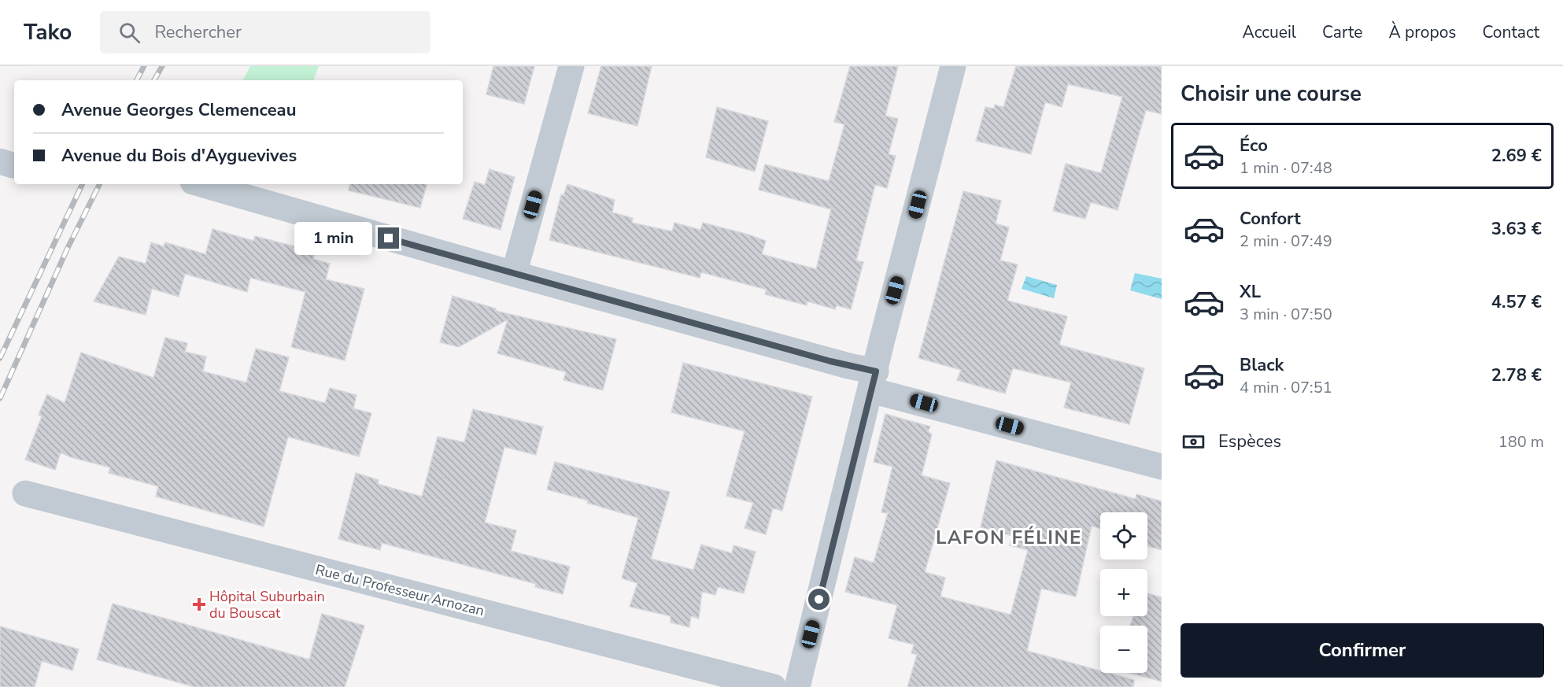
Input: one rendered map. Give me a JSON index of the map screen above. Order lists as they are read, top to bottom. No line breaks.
{"streets":{"street":["Rue du Professeur Arnozan"]},"districts":["LAFON FÉLINE"],"places":{"health":["Hôpital Suburbain du Bouscat"]},"page":{"header":"Tako","search":"Rechercher","nav":["Accueil","Carte","À propos","Contact"],"heading":"Choisir une course","banner":["Avenue Georges Clemenceau","Avenue du Bois d'Ayguevives"],"list":[{"name":"Éco","note":"1 min · 07:48","value":"2.69 €"},{"name":"Confort","note":"2 min · 07:49","value":"3.63 €"},{"name":"XL","note":"3 min · 07:50","value":"4.57 €"},{"name":"Black","note":"4 min · 07:51","value":"2.78 €"}],"bubble":"1 min","pay":["Espèces","180 m"],"map_buttons":["+","−"],"buttons":"Confirmer"}}
